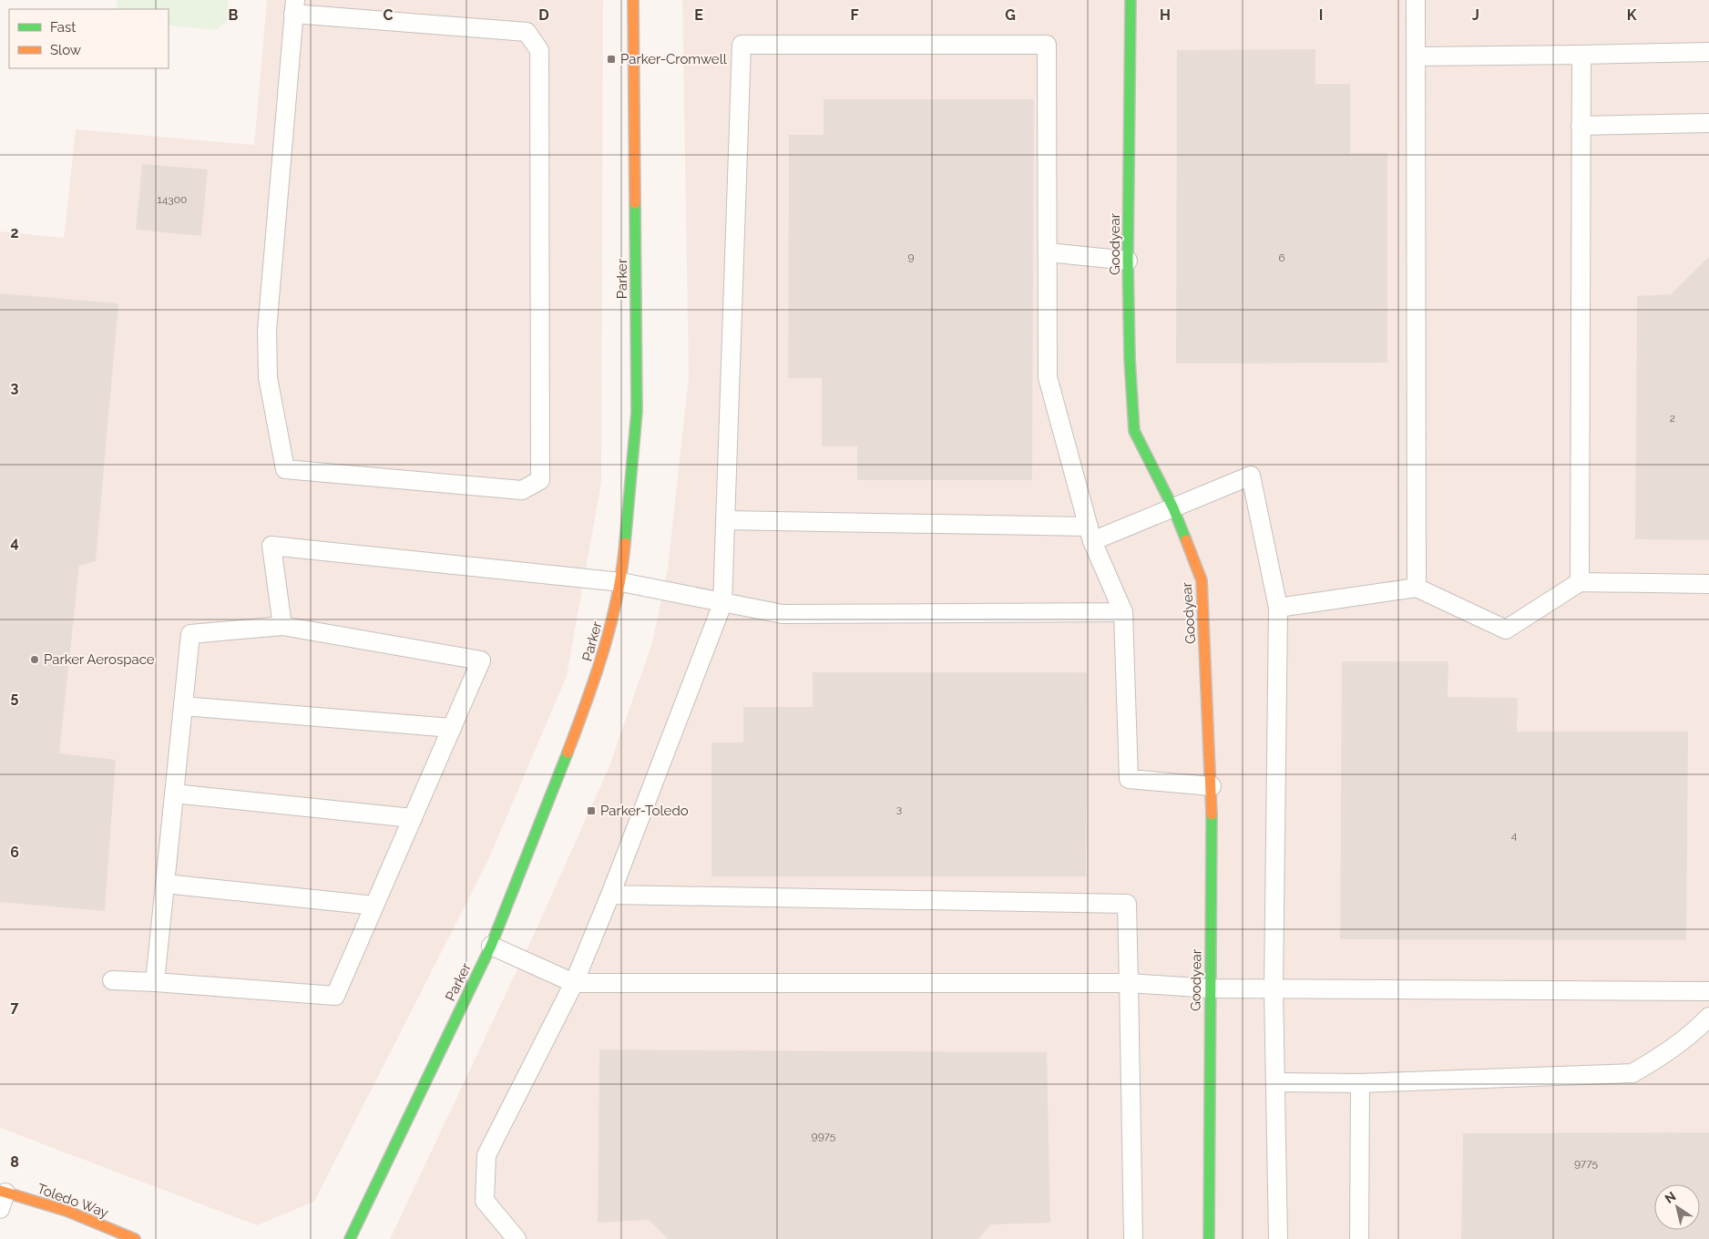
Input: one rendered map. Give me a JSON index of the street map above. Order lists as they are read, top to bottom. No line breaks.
{"streets":{"street":["Goodyear","Parker","Toledo Way"]},"places":{"transit":["Parker-Cromwell","Parker-Toledo"],"other":["Parker Aerospace"]},"house_numbers":["14300","9","6","2","3","4","9975","9775"],"legend":["Fast","Slow"],"north":"top left","grid":{"columns":["B","C","D","E","F","G","H","I","J","K"],"rows":["2","3","4","5","6","7","8"]}}
